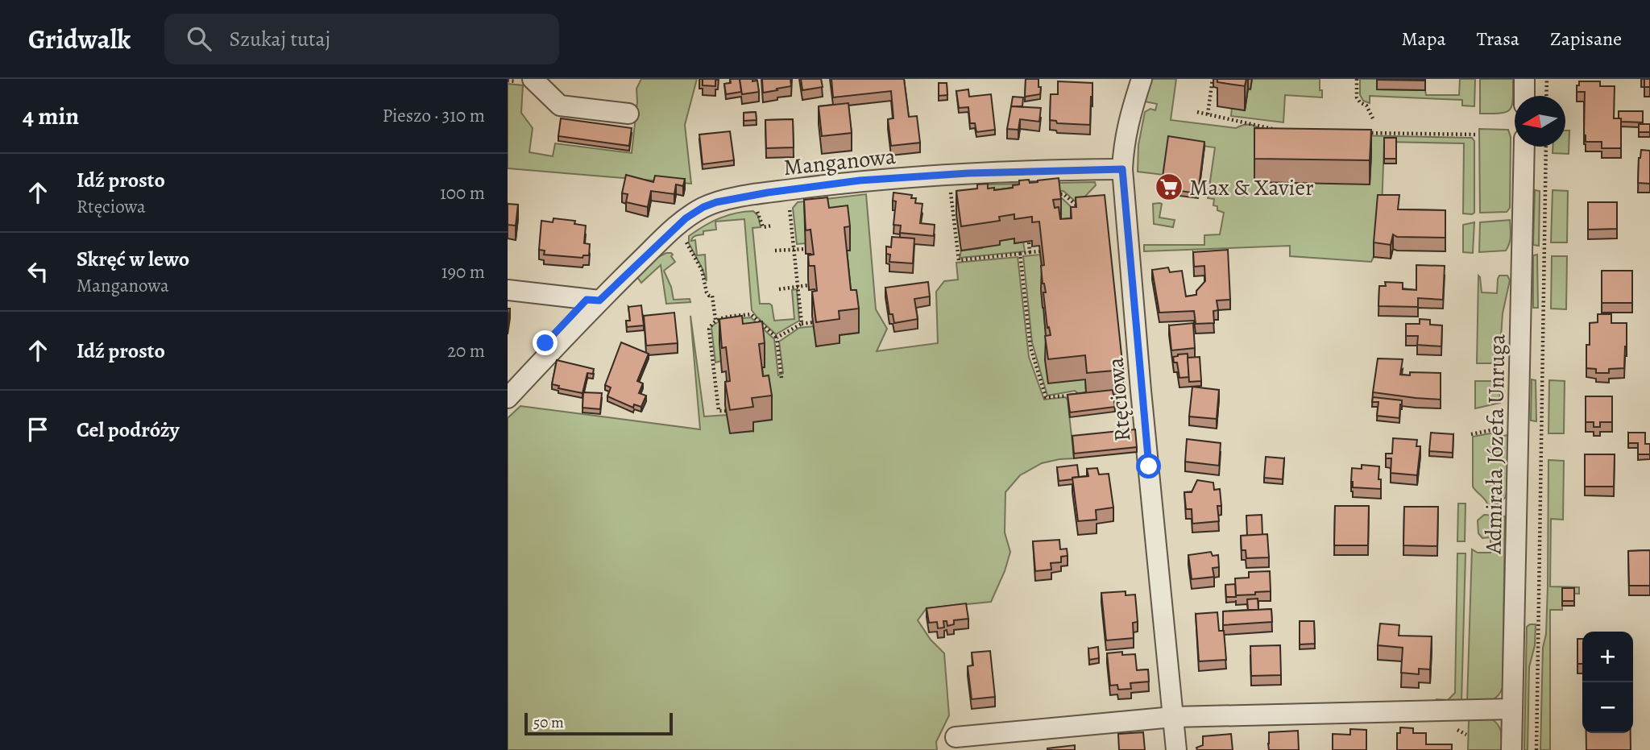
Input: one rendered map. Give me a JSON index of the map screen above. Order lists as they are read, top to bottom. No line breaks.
{"streets":{"street":["Manganowa","Rtęciowa","Admirała Józefa Unruga"]},"crossings":[["Manganowa","Rtęciowa"]],"places":{"supermarket":["Max & Xavier"]},"scale_bar":"50 m","north":"left","page":{"header":"Gridwalk","search":"Szukaj tutaj","nav":["Mapa","Trasa","Zapisane"],"heading":["4 min","Pieszo · 310 m"],"list":[["Idź prosto","Rtęciowa","100 m"],["Skręć w lewo","Manganowa","190 m"],["Idź prosto","20 m"],"Cel podróży"],"map_buttons":["+","−"],"scale":"50 m"}}
